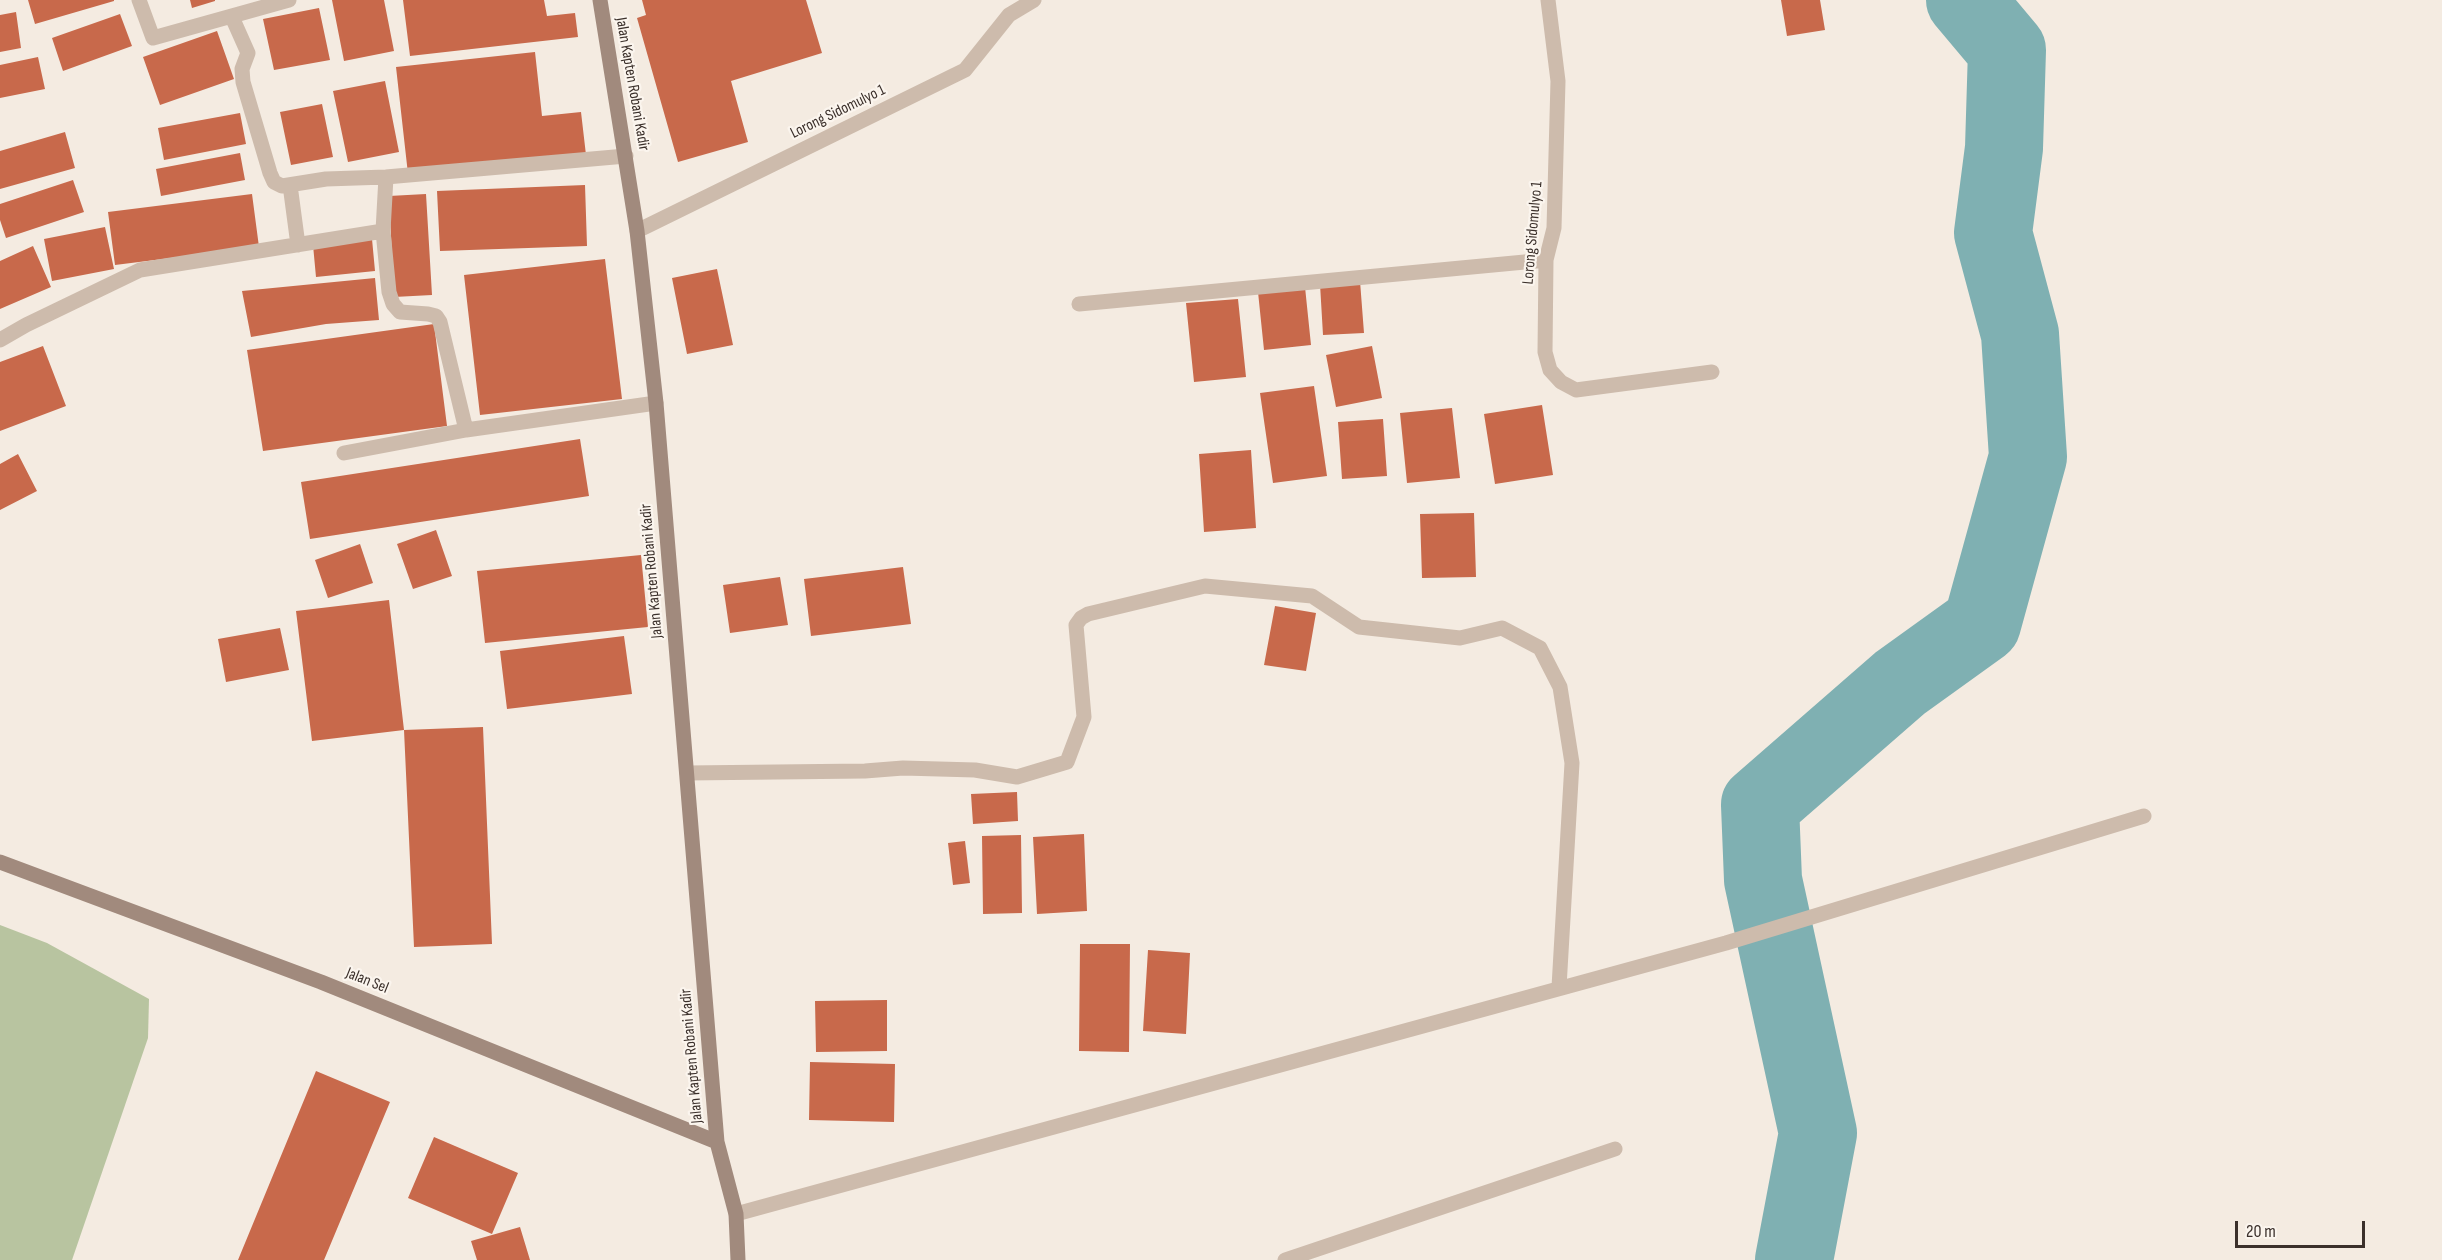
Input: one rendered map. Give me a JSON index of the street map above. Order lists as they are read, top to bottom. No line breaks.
{"streets":{"main road":["Jalan Kapten Robani Kadir","Jalan Sel"],"street":["Lorong Sidomulyo 1"]},"crossings":[["Jalan Kapten Robani Kadir","Lorong Sidomulyo 1"],["Jalan Kapten Robani Kadir","Jalan Sel"]],"scale_bar":"20 m"}
